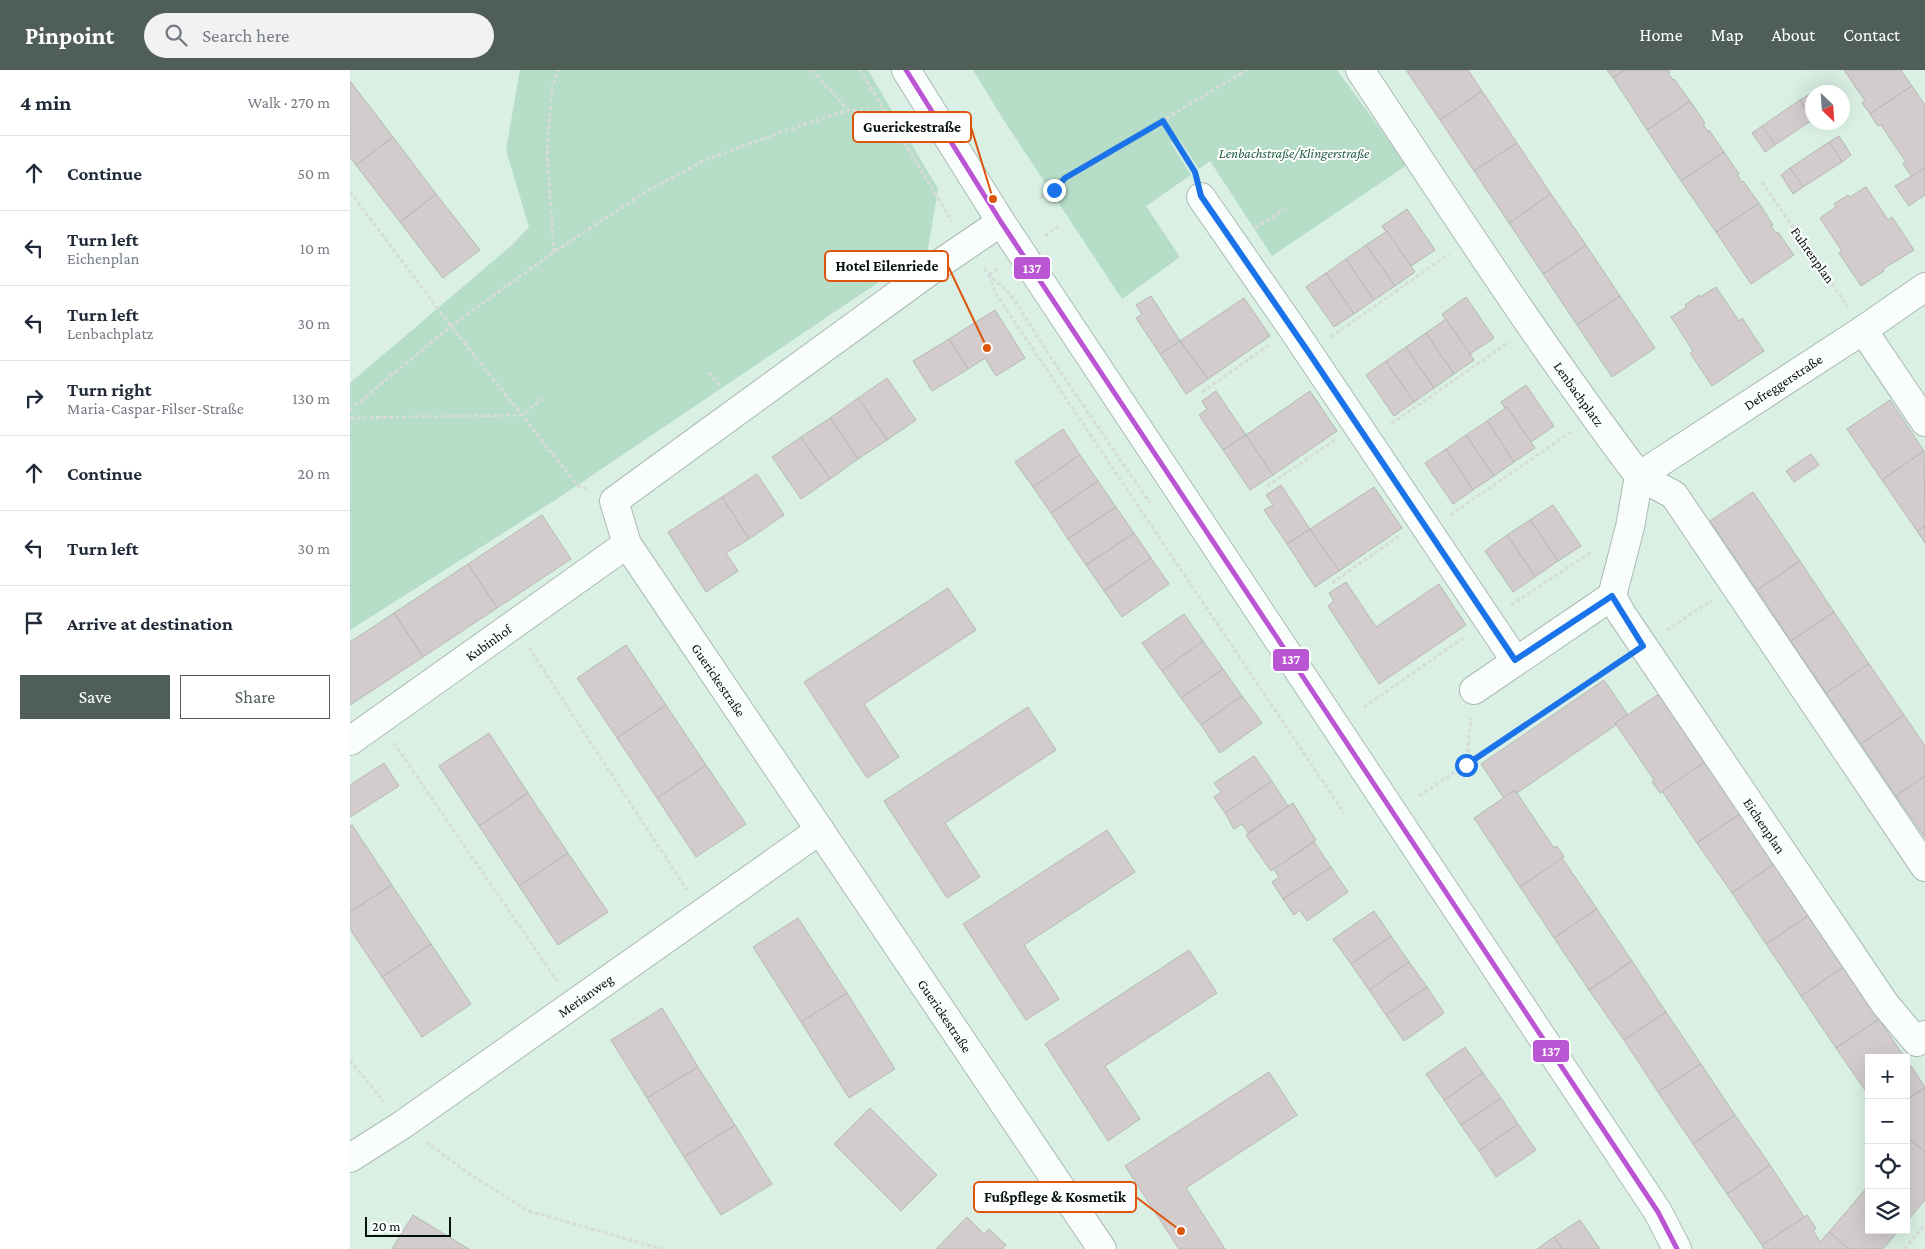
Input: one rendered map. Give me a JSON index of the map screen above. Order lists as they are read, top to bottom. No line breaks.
{"streets":{"street":["Defreggerstraße","Lenbachplatz","Kubinhof","Guerickestraße","Eichenplan","Merianweg"],"path":["Fuhrenplan"]},"crossings":[["Fuhrenplan","Defreggerstraße"],["Defreggerstraße","Lenbachplatz"],["Kubinhof","Guerickestraße"],["Guerickestraße","Merianweg"]],"parks":["Lenbachstraße/Klingerstraße"],"places":["Guerickestraße","Hotel Eilenriede","Fußpflege & Kosmetik"],"lines":["transit line 137"],"scale_bar":"20 m","north":"bottom right","page":{"header":"Pinpoint","search":"Search here","nav":["Home","Map","About","Contact"],"heading":["4 min","Walk · 270 m"],"list":[["Continue","50 m"],["Turn left","Eichenplan","10 m"],["Turn left","Lenbachplatz","30 m"],["Turn right","Maria-Caspar-Filser-Straße","130 m"],["Continue","20 m"],["Turn left","30 m"],"Arrive at destination"],"buttons":["Save","Share"],"map_buttons":["+","−"],"scale":"20 m"}}
